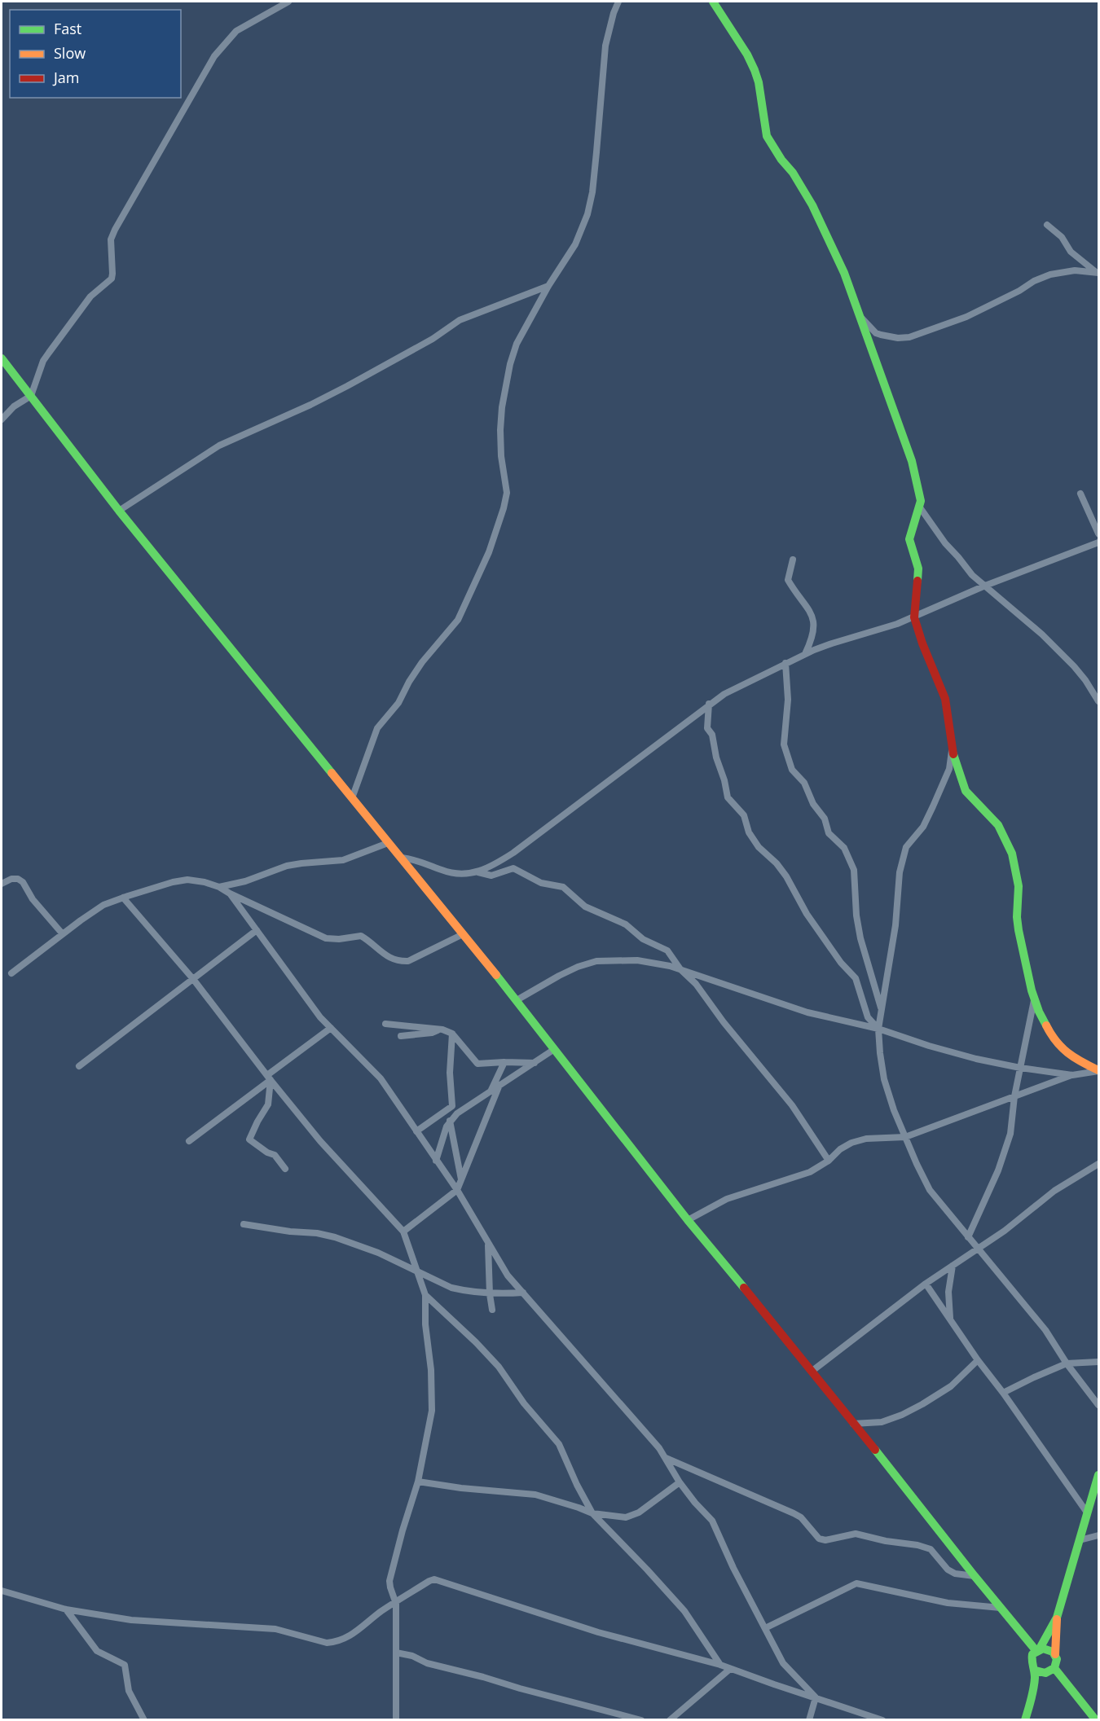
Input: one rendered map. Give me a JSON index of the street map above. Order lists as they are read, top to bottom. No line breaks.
{"legend":["Fast","Slow","Jam"]}
